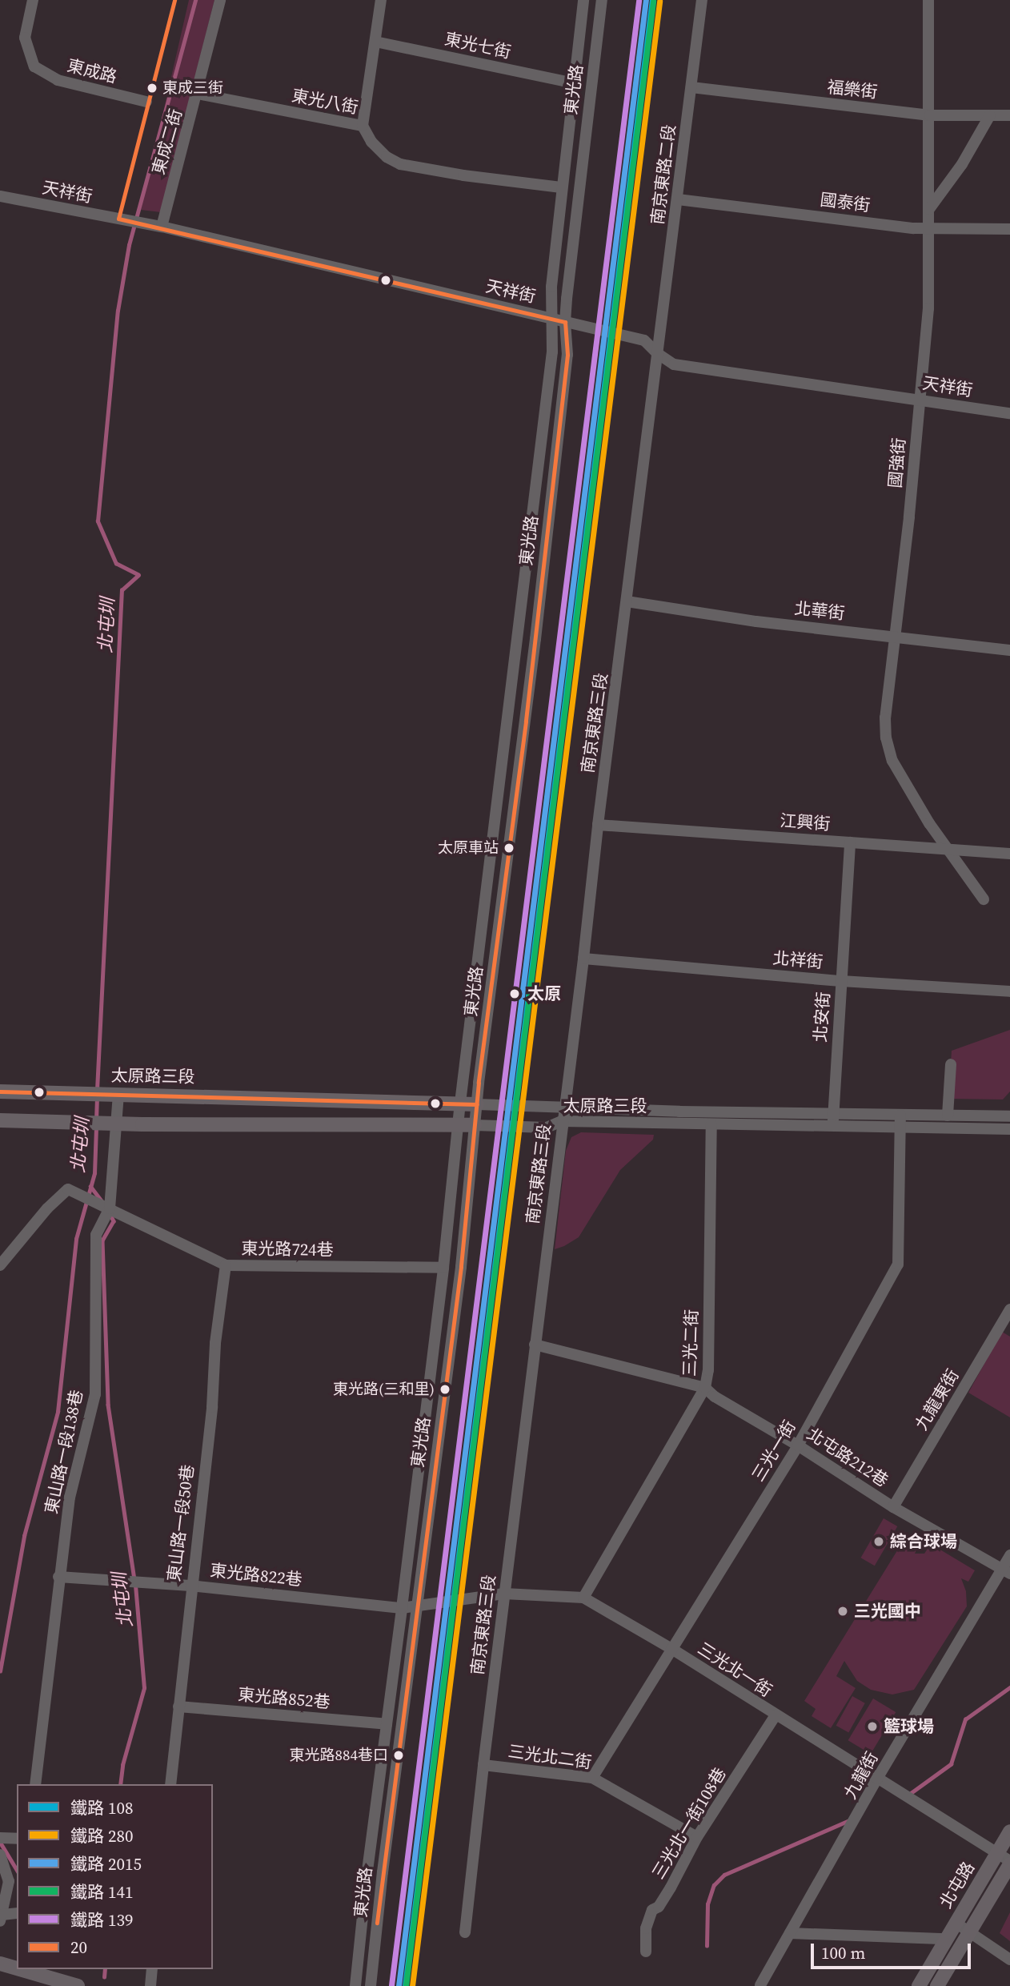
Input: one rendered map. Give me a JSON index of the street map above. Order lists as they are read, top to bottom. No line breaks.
{"streets":{"main road":["太原路三段","北屯路"],"street":["東光七街","東成路","東光路","福樂街","東光八街","東成二街","南京東路二段","天祥街","國泰街","國強街","北華街","南京東路三段","江興街","北祥街","北安街","東光路724巷","三光二街","九龍東街","三光一街","東山路一段138巷","北屯路212巷","東山路一段50巷","東光路822巷","三光北一街","東光路852巷","三光北二街","九龍街","三光北一街108巷"]},"crossings":[["東光七街","東光路"],["東光路","東光八街"],["東光路","天祥街"],["東光路","太原路三段"],["東光路","東光路724巷"],["東光路","東光路822巷"],["東光路","三光北一街"],["東光路","東光路852巷"],["福樂街","南京東路二段"],["福樂街","國強街"],["東光八街","東成二街"],["東成二街","天祥街"],["南京東路二段","天祥街"],["南京東路二段","國泰街"],["南京東路二段","南京東路三段"],["天祥街","國強街"],["天祥街","南京東路三段"],["國泰街","國強街"],["國強街","北華街"],["國強街","江興街"],["北華街","南京東路三段"],["南京東路三段","江興街"],["南京東路三段","北祥街"],["南京東路三段","太原路三段"],["南京東路三段","北屯路212巷"],["南京東路三段","三光北一街"],["南京東路三段","三光北二街"],["江興街","北安街"],["北祥街","北安街"],["北安街","太原路三段"],["太原路三段","三光二街"],["太原路三段","三光一街"],["太原路三段","東山路一段138巷"],["東光路724巷","東山路一段138巷"],["東光路724巷","東山路一段50巷"],["三光二街","北屯路212巷"],["三光二街","三光北一街"],["九龍東街","北屯路212巷"],["三光一街","北屯路212巷"],["三光一街","三光北一街"],["三光一街","三光北二街"],["東山路一段138巷","東光路822巷"],["北屯路212巷","九龍街"],["東山路一段50巷","東光路822巷"],["東山路一段50巷","東光路852巷"],["東光路822巷","三光北一街"],["三光北一街","九龍街"],["三光北一街","三光北一街108巷"],["三光北一街","北屯路"],["三光北二街","三光北一街108巷"]],"water":["北屯圳"],"places":["東成三街","太原車站","太原","東光路(三和里)","綜合球場","三光國中","籃球場","東光路884巷口"],"lines":["rail line 108","rail line 2015","rail line 139","transit line 20","rail line 280","rail line 141"],"legend":["鐵路 108","鐵路 280","鐵路 2015","鐵路 141","鐵路 139","20"],"scale_bar":"100 m"}
